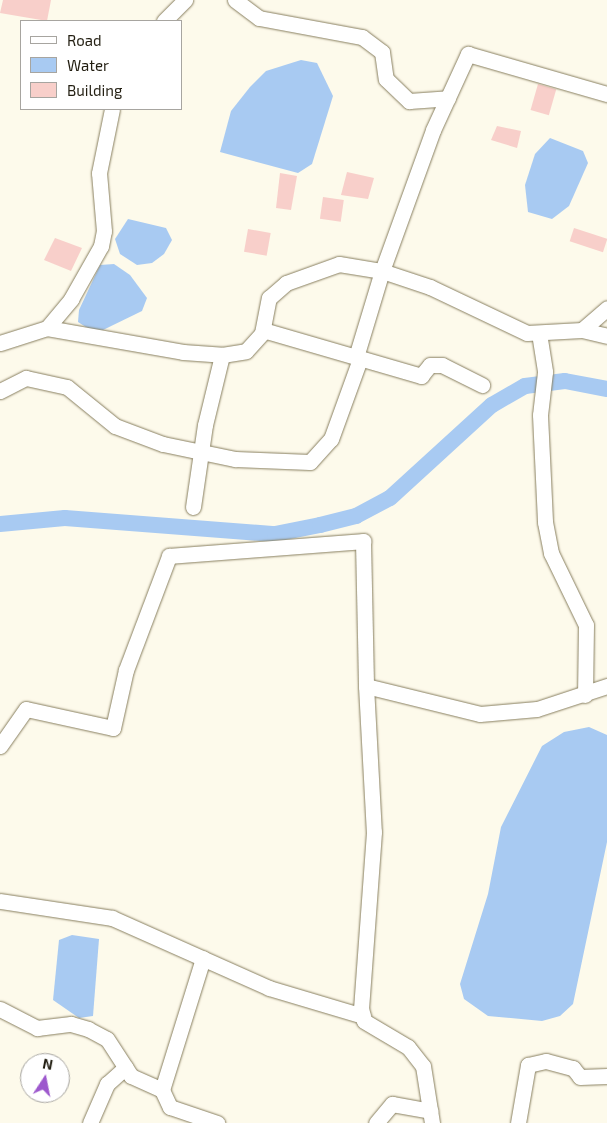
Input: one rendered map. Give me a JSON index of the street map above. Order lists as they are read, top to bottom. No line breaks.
{"legend":["Road","Water","Building"],"north":"top"}
